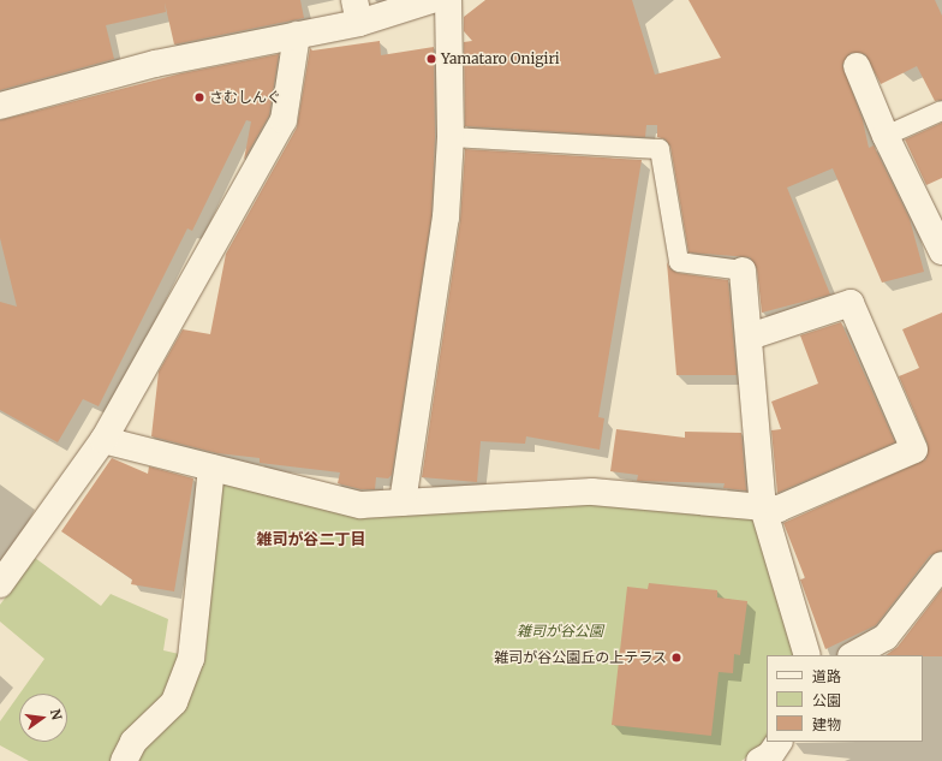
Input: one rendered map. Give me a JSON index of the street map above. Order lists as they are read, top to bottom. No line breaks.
{"districts":["雑司が谷二丁目"],"parks":["雑司が谷公園"],"places":["Yamataro Onigiri","さむしんぐ","雑司が谷公園丘の上テラス"],"legend":["道路","公園","建物"],"north":"right"}
